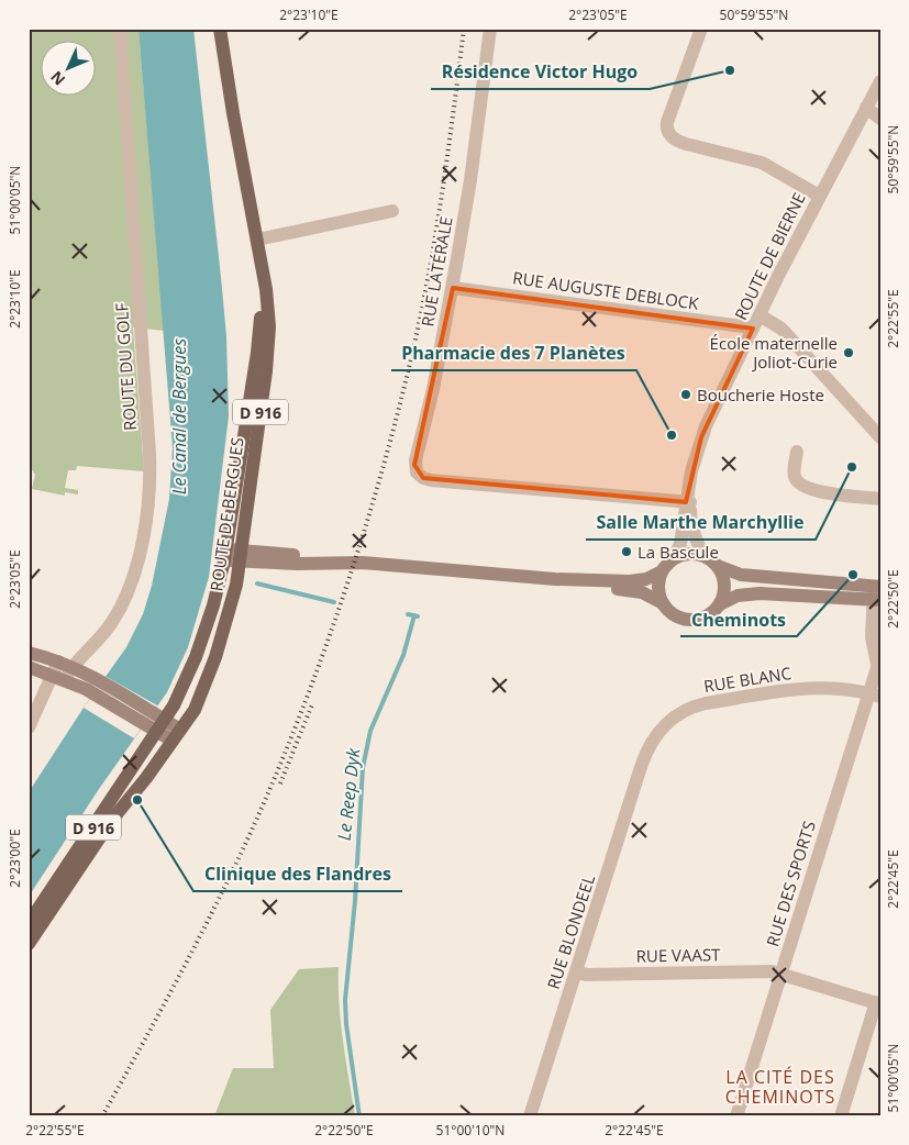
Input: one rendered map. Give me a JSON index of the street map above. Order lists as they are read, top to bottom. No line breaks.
{"streets":{"main road":["D 916","ROUTE DE BERGUES"],"street":["ROUTE DE BIERNE","RUE LATÉRALE","RUE AUGUSTE DEBLOCK","ROUTE DU GOLF","RUE BLANC","RUE DES SPORTS","RUE BLONDEEL","RUE VAAST"]},"crossings":[["ROUTE DE BIERNE","RUE LATÉRALE"],["ROUTE DE BIERNE","RUE AUGUSTE DEBLOCK"],["RUE LATÉRALE","RUE AUGUSTE DEBLOCK"],["RUE BLANC","RUE DES SPORTS"],["RUE BLANC","RUE BLONDEEL"],["RUE DES SPORTS","RUE VAAST"],["RUE BLONDEEL","RUE VAAST"]],"districts":["LA CITÉ DES CHEMINOTS"],"water":["Le Canal de Bergues","Le Reep Dyk"],"places":["Résidence Victor Hugo","École maternelle Joliot-Curie","Boucherie Hoste","Pharmacie des 7 Planètes","Salle Marthe Marchyllie","La Bascule","Cheminots","Clinique des Flandres"],"north":"bottom left","coordinates":["2°23'10\"E","2°23'05\"E","50°59'55\"N","51°00'05\"N","2°22'55\"E","2°22'50\"E","2°23'00\"E","2°22'45\"E","51°00'10\"N"]}
